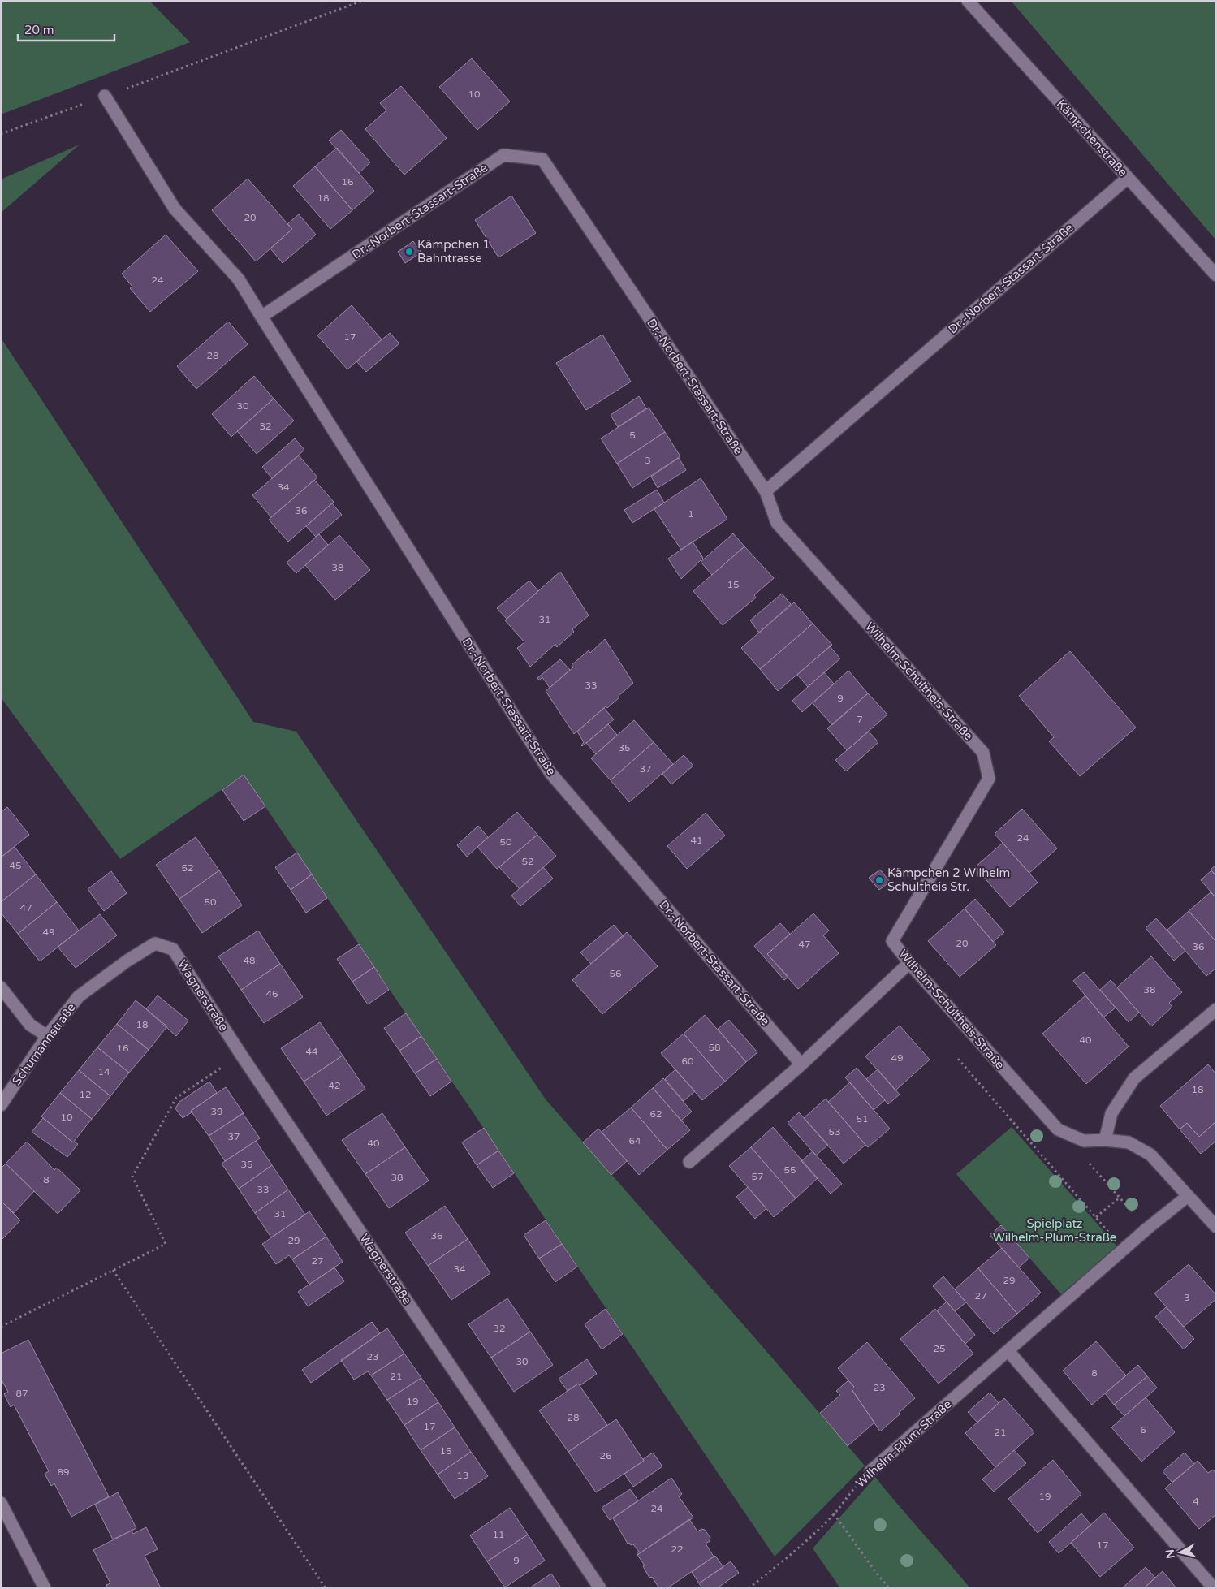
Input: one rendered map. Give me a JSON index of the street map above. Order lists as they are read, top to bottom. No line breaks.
{"streets":{"street":["Kämpchenstraße","Dr.-Norbert-Stassart-Straße","Wilhelm-Schultheis-Straße","Wagnerstraße","Schumannstraße","Wilhelm-Plum-Straße"]},"crossings":[["Kämpchenstraße","Dr.-Norbert-Stassart-Straße"],["Dr.-Norbert-Stassart-Straße","Wilhelm-Schultheis-Straße"],["Wilhelm-Schultheis-Straße","Wilhelm-Plum-Straße"],["Wagnerstraße","Schumannstraße"]],"parks":["Spielplatz Wilhelm-Plum-Straße"],"places":["Kämpchen 1 Bahntrasse","Kämpchen 2 Wilhelm Schultheis Str."],"house_numbers":["10","16","18","20","24","17","28","30","32","5","3","34","36","1","38","15","31","33","9","7","35","37","24","41","50","52","45","52","50","47","49","20","47","36","48","56","38","46","18","40","58","16","44","49","60","14","42","18","12","39","62","10","51","53","37","64","40","35","55","57","38","8","33","31","36","29","27","34","29","27","3","32","25","23","30","8","21","23","87","19","28","17","6","21","15","26","89","13","19","4","24","11","17","22","9"],"scale_bar":"20 m","north":"left"}
